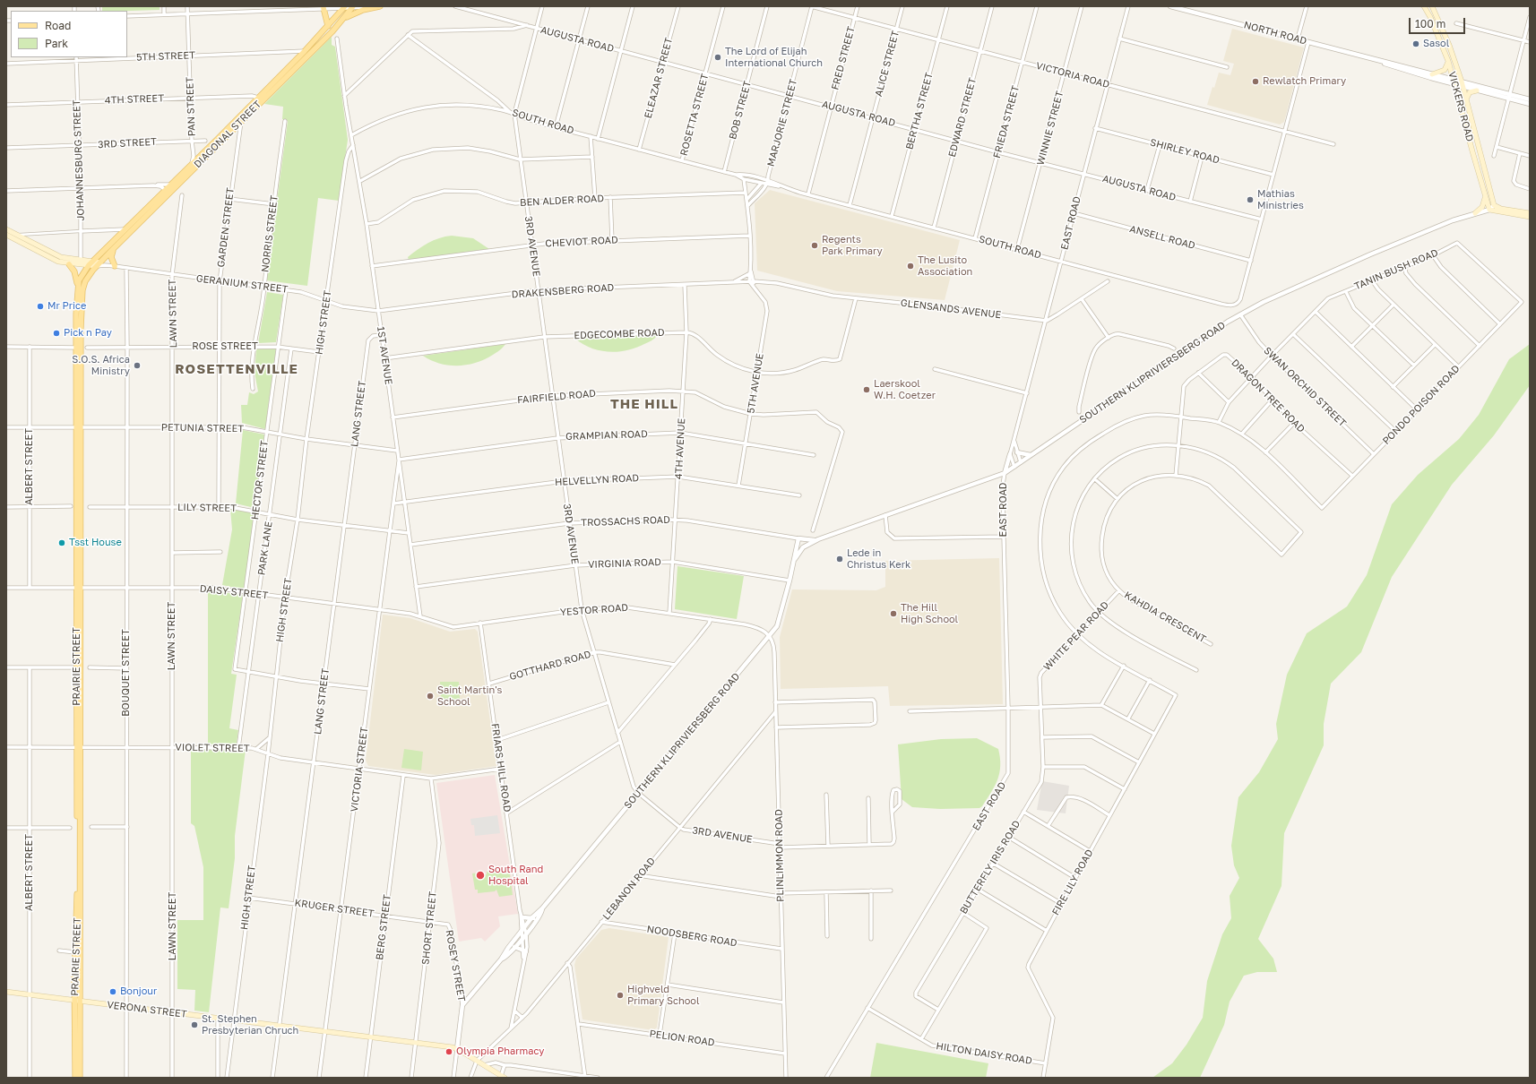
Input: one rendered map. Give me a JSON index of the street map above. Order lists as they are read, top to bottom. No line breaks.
{"streets":{"main road":["VICKERS ROAD","DIAGONAL STREET","GERANIUM STREET","SOUTHERN KLIPRIVIERSBERG ROAD","PRAIRIE STREET","VERONA STREET"],"street":["NORTH ROAD","AUGUSTA ROAD","5TH STREET","FRED STREET","ALICE STREET","VICTORIA ROAD","ELEAZAR STREET","4TH STREET","PAN STREET","BOB STREET","BERTHA STREET","ROSETTA STREET","EDWARD STREET","SOUTH ROAD","FRIEDA STREET","MARJORIE STREET","WINNIE STREET","3RD STREET","SHIRLEY ROAD","JOHANNESBURG STREET","BEN ALDER ROAD","EAST ROAD","GARDEN STREET","NORRIS STREET","ANSELL ROAD","CHEVIOT ROAD","3RD AVENUE","TANIN BUSH ROAD","DRAKENSBERG ROAD","GLENSANDS AVENUE","LAWN STREET","HIGH STREET","EDGECOMBE ROAD","ROSE STREET","1ST AVENUE","5TH AVENUE","SWAN ORCHID STREET","DRAGON TREE ROAD","FAIRFIELD ROAD","PONDO POISON ROAD","LANG STREET","PETUNIA STREET","GRAMPIAN ROAD","4TH AVENUE","ALBERT STREET","HECTOR STREET","HELVELLYN ROAD","LILY STREET","TROSSACHS ROAD","PARK LANE","VIRGINIA ROAD","DAISY STREET","YESTOR ROAD","KAHDIA CRESCENT","WHITE PEAR ROAD","GOTTHARD ROAD","BOUQUET STREET","VIOLET STREET","FRIARS HILL ROAD","VICTORIA STREET","PLINLIMMON ROAD","BUTTERFLY IRIS ROAD","FIRE LILY ROAD","LEBANON ROAD","KRUGER STREET","BERG STREET","SHORT STREET","NOODSBERG ROAD","ROSEY STREET","PELION ROAD","HILTON DAISY ROAD"]},"crossings":[["NORTH ROAD","VICKERS ROAD"],["AUGUSTA ROAD","FRED STREET"],["AUGUSTA ROAD","ALICE STREET"],["AUGUSTA ROAD","ELEAZAR STREET"],["AUGUSTA ROAD","BOB STREET"],["AUGUSTA ROAD","BERTHA STREET"],["AUGUSTA ROAD","ROSETTA STREET"],["AUGUSTA ROAD","EDWARD STREET"],["AUGUSTA ROAD","FRIEDA STREET"],["AUGUSTA ROAD","MARJORIE STREET"],["AUGUSTA ROAD","WINNIE STREET"],["AUGUSTA ROAD","EAST ROAD"],["5TH STREET","PAN STREET"],["5TH STREET","DIAGONAL STREET"],["5TH STREET","JOHANNESBURG STREET"],["FRED STREET","VICTORIA ROAD"],["FRED STREET","SOUTH ROAD"],["ALICE STREET","VICTORIA ROAD"],["ALICE STREET","SOUTH ROAD"],["VICTORIA ROAD","BERTHA STREET"],["VICTORIA ROAD","EDWARD STREET"],["VICTORIA ROAD","FRIEDA STREET"],["VICTORIA ROAD","MARJORIE STREET"],["VICTORIA ROAD","WINNIE STREET"],["VICTORIA ROAD","EAST ROAD"],["ELEAZAR STREET","SOUTH ROAD"],["4TH STREET","PAN STREET"],["4TH STREET","DIAGONAL STREET"],["4TH STREET","JOHANNESBURG STREET"],["PAN STREET","DIAGONAL STREET"],["PAN STREET","3RD STREET"],["VICKERS ROAD","SOUTHERN KLIPRIVIERSBERG ROAD"],["BOB STREET","SOUTH ROAD"],["BERTHA STREET","SOUTH ROAD"],["ROSETTA STREET","SOUTH ROAD"],["EDWARD STREET","SOUTH ROAD"],["SOUTH ROAD","FRIEDA STREET"],["SOUTH ROAD","MARJORIE STREET"],["SOUTH ROAD","WINNIE STREET"],["SOUTH ROAD","EAST ROAD"],["SOUTH ROAD","ANSELL ROAD"],["SOUTH ROAD","3RD AVENUE"],["SOUTH ROAD","1ST AVENUE"],["DIAGONAL STREET","GARDEN STREET"],["DIAGONAL STREET","GERANIUM STREET"],["DIAGONAL STREET","PRAIRIE STREET"],["3RD STREET","JOHANNESBURG STREET"],["SHIRLEY ROAD","EAST ROAD"],["JOHANNESBURG STREET","GERANIUM STREET"],["BEN ALDER ROAD","3RD AVENUE"],["BEN ALDER ROAD","1ST AVENUE"],["EAST ROAD","ANSELL ROAD"],["EAST ROAD","GLENSANDS AVENUE"],["EAST ROAD","SOUTHERN KLIPRIVIERSBERG ROAD"],["EAST ROAD","HILTON DAISY ROAD"],["GARDEN STREET","GERANIUM STREET"],["GARDEN STREET","ROSE STREET"],["GARDEN STREET","PETUNIA STREET"],["GARDEN STREET","LILY STREET"],["NORRIS STREET","GERANIUM STREET"],["NORRIS STREET","ROSE STREET"],["CHEVIOT ROAD","3RD AVENUE"],["CHEVIOT ROAD","1ST AVENUE"],["3RD AVENUE","DRAKENSBERG ROAD"],["3RD AVENUE","EDGECOMBE ROAD"],["3RD AVENUE","SOUTHERN KLIPRIVIERSBERG ROAD"],["3RD AVENUE","FAIRFIELD ROAD"],["3RD AVENUE","GRAMPIAN ROAD"],["3RD AVENUE","HELVELLYN ROAD"],["3RD AVENUE","TROSSACHS ROAD"],["3RD AVENUE","VIRGINIA ROAD"],["3RD AVENUE","YESTOR ROAD"],["3RD AVENUE","GOTTHARD ROAD"],["3RD AVENUE","PLINLIMMON ROAD"],["3RD AVENUE","LEBANON ROAD"],["TANIN BUSH ROAD","SWAN ORCHID STREET"],["TANIN BUSH ROAD","DRAGON TREE ROAD"],["TANIN BUSH ROAD","PONDO POISON ROAD"],["GERANIUM STREET","DRAKENSBERG ROAD"],["GERANIUM STREET","LAWN STREET"],["GERANIUM STREET","HIGH STREET"],["GERANIUM STREET","1ST AVENUE"],["GERANIUM STREET","HECTOR STREET"],["GERANIUM STREET","PRAIRIE STREET"],["GERANIUM STREET","BOUQUET STREET"],["DRAKENSBERG ROAD","1ST AVENUE"],["DRAKENSBERG ROAD","5TH AVENUE"],["DRAKENSBERG ROAD","4TH AVENUE"],["LAWN STREET","ROSE STREET"],["LAWN STREET","PETUNIA STREET"],["LAWN STREET","LILY STREET"],["LAWN STREET","DAISY STREET"],["LAWN STREET","VIOLET STREET"],["LAWN STREET","VERONA STREET"],["HIGH STREET","ROSE STREET"],["HIGH STREET","1ST AVENUE"],["HIGH STREET","PETUNIA STREET"],["HIGH STREET","LILY STREET"],["HIGH STREET","DAISY STREET"],["HIGH STREET","VIOLET STREET"],["HIGH STREET","KRUGER STREET"],["HIGH STREET","VERONA STREET"],["EDGECOMBE ROAD","1ST AVENUE"],["EDGECOMBE ROAD","4TH AVENUE"],["ROSE STREET","HECTOR STREET"],["ROSE STREET","PARK LANE"],["ROSE STREET","BOUQUET STREET"],["1ST AVENUE","FAIRFIELD ROAD"],["1ST AVENUE","LANG STREET"],["1ST AVENUE","PETUNIA STREET"],["1ST AVENUE","GRAMPIAN ROAD"],["1ST AVENUE","HELVELLYN ROAD"],["1ST AVENUE","LILY STREET"],["1ST AVENUE","TROSSACHS ROAD"],["1ST AVENUE","VIRGINIA ROAD"],["1ST AVENUE","DAISY STREET"],["1ST AVENUE","VICTORIA STREET"],["SOUTHERN KLIPRIVIERSBERG ROAD","SWAN ORCHID STREET"],["SOUTHERN KLIPRIVIERSBERG ROAD","TROSSACHS ROAD"],["SOUTHERN KLIPRIVIERSBERG ROAD","VIRGINIA ROAD"],["SOUTHERN KLIPRIVIERSBERG ROAD","YESTOR ROAD"],["SOUTHERN KLIPRIVIERSBERG ROAD","FRIARS HILL ROAD"],["SOUTHERN KLIPRIVIERSBERG ROAD","PLINLIMMON ROAD"],["SOUTHERN KLIPRIVIERSBERG ROAD","ROSEY STREET"],["5TH AVENUE","FAIRFIELD ROAD"],["5TH AVENUE","GRAMPIAN ROAD"],["5TH AVENUE","HELVELLYN ROAD"],["SWAN ORCHID STREET","PONDO POISON ROAD"],["DRAGON TREE ROAD","PONDO POISON ROAD"],["DRAGON TREE ROAD","KAHDIA CRESCENT"],["FAIRFIELD ROAD","4TH AVENUE"],["LANG STREET","PETUNIA STREET"],["LANG STREET","LILY STREET"],["LANG STREET","DAISY STREET"],["LANG STREET","VIOLET STREET"],["LANG STREET","KRUGER STREET"],["LANG STREET","VERONA STREET"],["PETUNIA STREET","ALBERT STREET"],["PETUNIA STREET","HECTOR STREET"],["PETUNIA STREET","PARK LANE"],["PETUNIA STREET","PRAIRIE STREET"],["PETUNIA STREET","BOUQUET STREET"],["GRAMPIAN ROAD","4TH AVENUE"],["GRAMPIAN ROAD","VICTORIA STREET"],["4TH AVENUE","HELVELLYN ROAD"],["4TH AVENUE","TROSSACHS ROAD"],["4TH AVENUE","VIRGINIA ROAD"],["4TH AVENUE","YESTOR ROAD"],["ALBERT STREET","DAISY STREET"],["ALBERT STREET","VIOLET STREET"],["ALBERT STREET","VERONA STREET"],["HECTOR STREET","LILY STREET"],["HECTOR STREET","PARK LANE"],["HECTOR STREET","DAISY STREET"],["HELVELLYN ROAD","VICTORIA STREET"],["LILY STREET","PARK LANE"],["LILY STREET","BOUQUET STREET"],["LILY STREET","VICTORIA STREET"],["PARK LANE","DAISY STREET"],["PARK LANE","VIOLET STREET"],["DAISY STREET","YESTOR ROAD"],["DAISY STREET","PRAIRIE STREET"],["DAISY STREET","BOUQUET STREET"],["DAISY STREET","FRIARS HILL ROAD"],["DAISY STREET","VICTORIA STREET"],["YESTOR ROAD","FRIARS HILL ROAD"],["YESTOR ROAD","PLINLIMMON ROAD"],["KAHDIA CRESCENT","WHITE PEAR ROAD"],["WHITE PEAR ROAD","BUTTERFLY IRIS ROAD"],["GOTTHARD ROAD","FRIARS HILL ROAD"],["PRAIRIE STREET","VIOLET STREET"],["PRAIRIE STREET","VERONA STREET"],["BOUQUET STREET","VIOLET STREET"],["BOUQUET STREET","VERONA STREET"],["VIOLET STREET","FRIARS HILL ROAD"],["VIOLET STREET","VICTORIA STREET"],["VIOLET STREET","BERG STREET"],["VIOLET STREET","SHORT STREET"],["FRIARS HILL ROAD","LEBANON ROAD"],["VICTORIA STREET","KRUGER STREET"],["VICTORIA STREET","VERONA STREET"],["PLINLIMMON ROAD","LEBANON ROAD"],["PLINLIMMON ROAD","NOODSBERG ROAD"],["PLINLIMMON ROAD","PELION ROAD"],["FIRE LILY ROAD","HILTON DAISY ROAD"],["LEBANON ROAD","NOODSBERG ROAD"],["KRUGER STREET","BERG STREET"],["KRUGER STREET","SHORT STREET"],["KRUGER STREET","ROSEY STREET"],["BERG STREET","VERONA STREET"],["SHORT STREET","VERONA STREET"],["ROSEY STREET","VERONA STREET"]],"districts":["ROSETTENVILLE","THE HILL"],"places":["Sasol","The Lord of Elijah International Church","Rewlatch Primary","Mathias Ministries","Regents Park Primary","The Lusito Association","Mr Price","Pick n Pay","S.O.S. Africa Ministry","Laerskool W.H. Coetzer","Tsst House","Lede in Christus Kerk","The Hill High School","Saint Martin's School","South Rand Hospital","Bonjour","Highveld Primary School","St. Stephen Presbyterian Chruch","Olympia Pharmacy"],"legend":["Road","Park"],"scale_bar":"100 m"}
